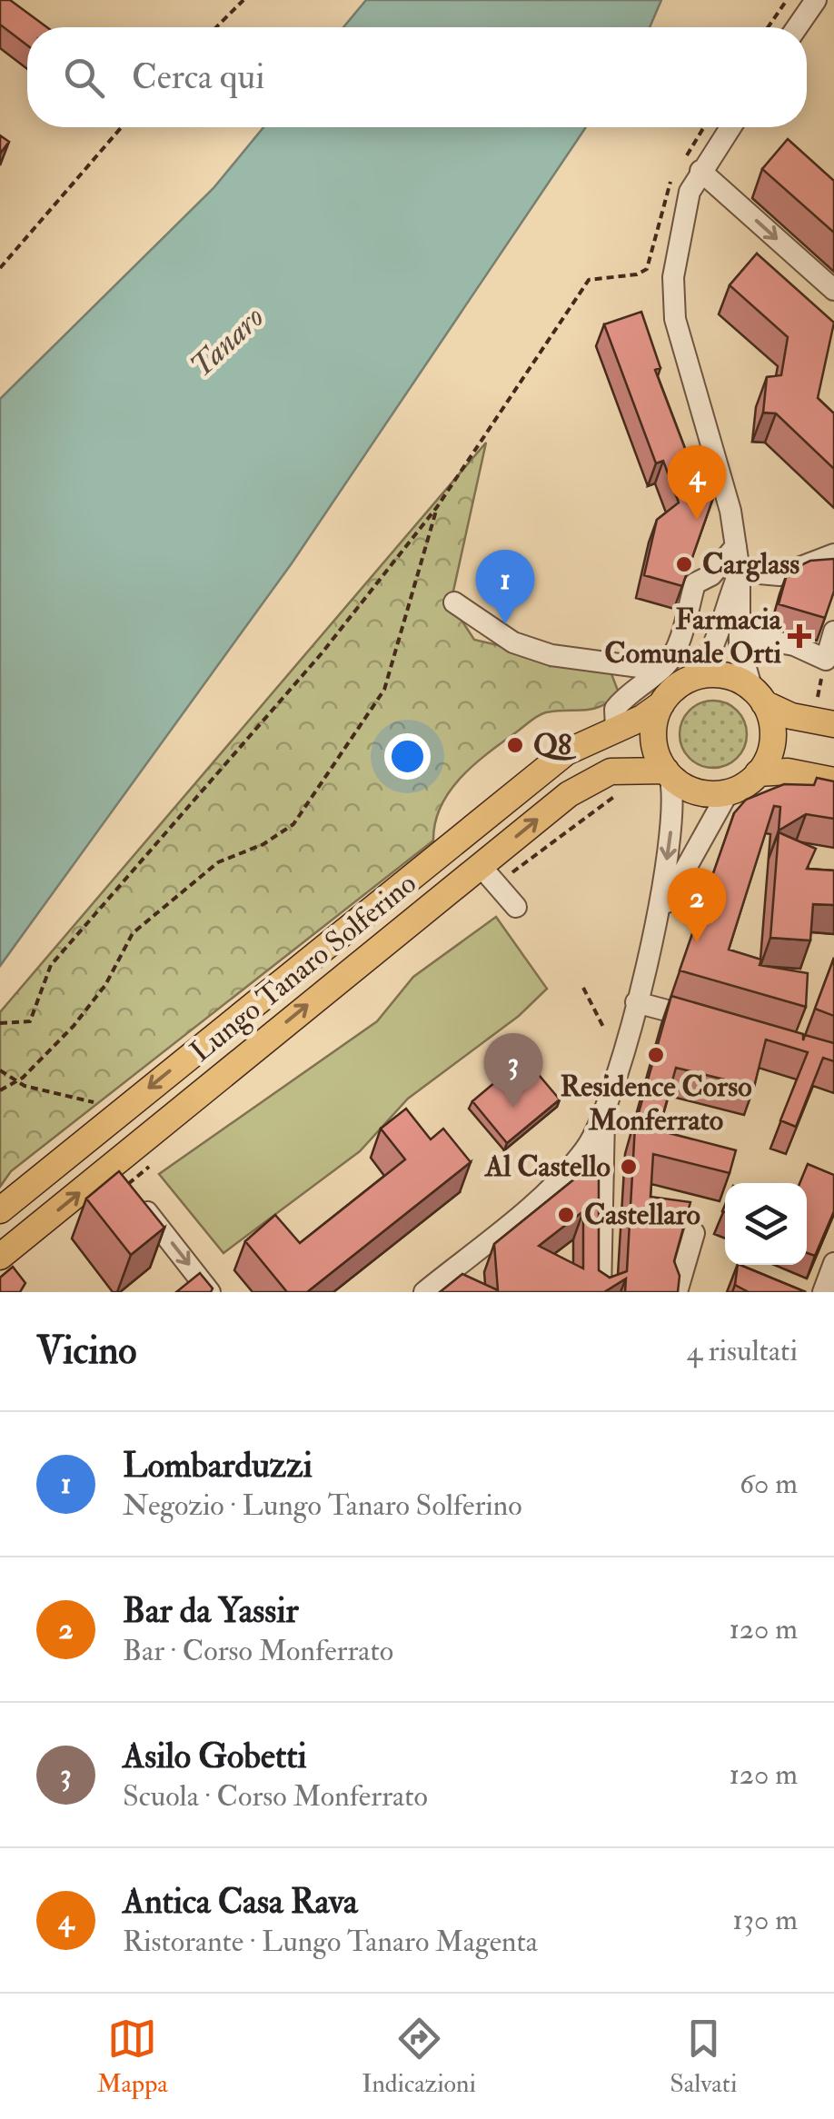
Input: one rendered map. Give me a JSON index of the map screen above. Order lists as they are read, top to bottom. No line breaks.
{"streets":{"main road":["Lungo Tanaro Solferino"]},"water":["Tanaro"],"places":{"other":["Carglass","Q8","Residence Corso Monferrato","Al Castello","Castellaro"],"health":["Farmacia Comunale Orti"]},"page":{"search":"Cerca qui","pins":["4","1","2","3"],"heading":["Vicino","4 risultati"],"list":[{"mark":"1","name":"Lombarduzzi","note":"Negozio · Lungo Tanaro Solferino","value":"60 m"},{"mark":"2","name":"Bar da Yassir","note":"Bar · Corso Monferrato","value":"120 m"},{"mark":"3","name":"Asilo Gobetti","note":"Scuola · Corso Monferrato","value":"120 m"},{"mark":"4","name":"Antica Casa Rava","note":"Ristorante · Lungo Tanaro Magenta","value":"130 m"}],"nav":["Mappa","Indicazioni","Salvati"]}}
